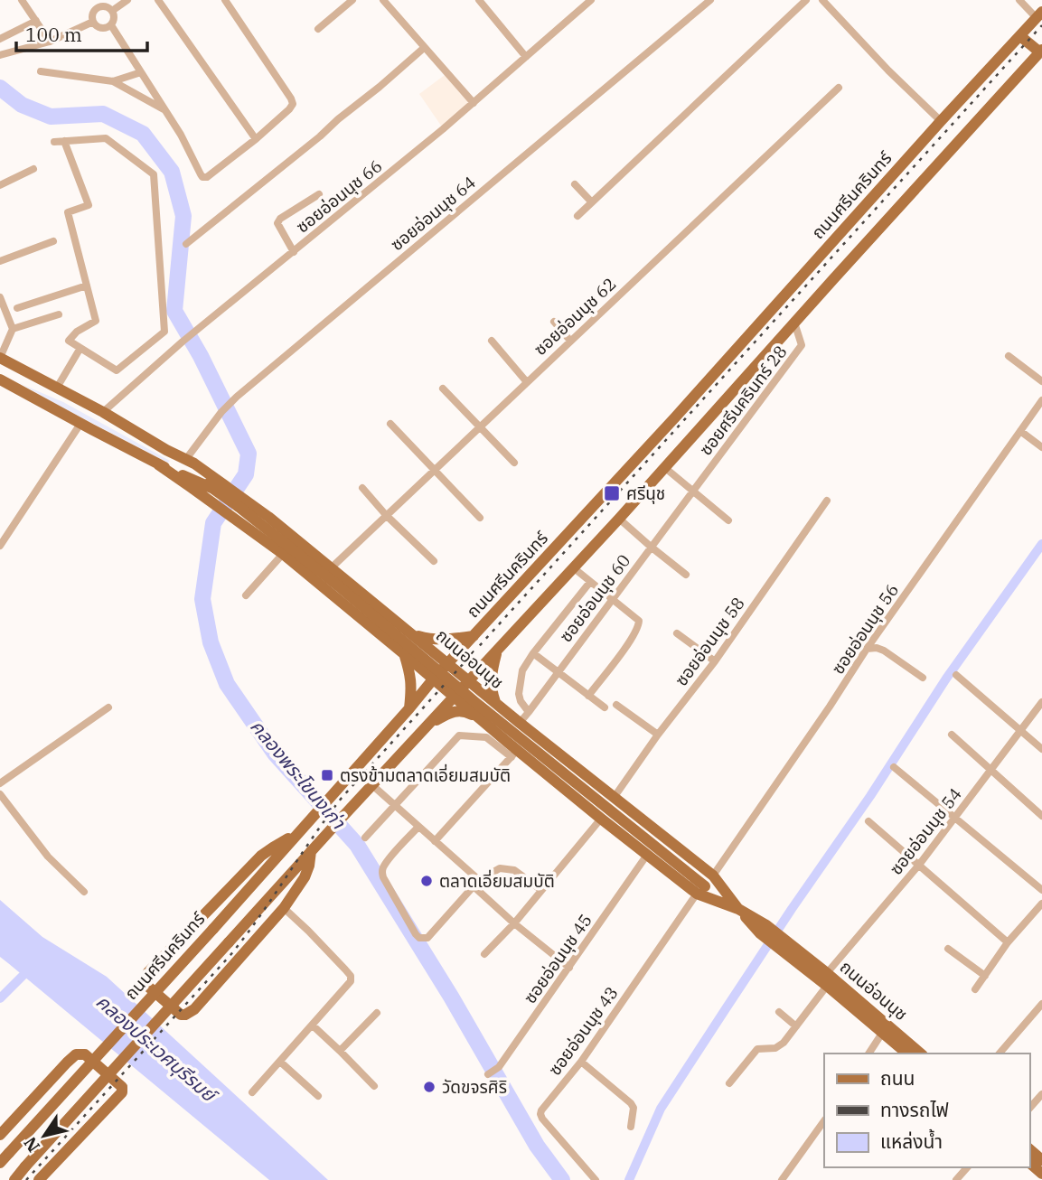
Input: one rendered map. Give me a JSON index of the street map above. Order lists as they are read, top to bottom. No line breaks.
{"streets":{"main road":["ถนนศรีนครินทร์","ถนนอ่อนนุช"],"street":["ซอยอ่อนนุช 66","ซอยอ่อนนุช 64","ซอยอ่อนนุช 62","ซอยศรีนครินทร์ 28","ซอยอ่อนนุช 60","ซอยอ่อนนุช 56","ซอยอ่อนนุช 58","ซอยอ่อนนุช 54","ซอยอ่อนนุช 45","ซอยอ่อนนุช 43"]},"crossings":[["ถนนศรีนครินทร์","ถนนอ่อนนุช"],["ซอยอ่อนนุช 66","ถนนอ่อนนุช"],["ซอยอ่อนนุช 64","ถนนอ่อนนุช"],["ซอยอ่อนนุช 62","ถนนอ่อนนุช"],["ซอยศรีนครินทร์ 28","ซอยอ่อนนุช 60"],["ซอยอ่อนนุช 60","ถนนอ่อนนุช"],["ซอยอ่อนนุช 56","ถนนอ่อนนุช"],["ซอยอ่อนนุช 58","ถนนอ่อนนุช"],["ถนนอ่อนนุช","ซอยอ่อนนุช 54"],["ถนนอ่อนนุช","ซอยอ่อนนุช 45"],["ถนนอ่อนนุช","ซอยอ่อนนุช 43"]],"water":["คลองพระโขนงเก่า","คลองประเวศบุรีรมย์"],"places":{"transit":["ศรีนุช","ตรงข้ามตลาดเอี่ยมสมบัติ"],"other":["ตลาดเอี่ยมสมบัติ","วัดขจรศิริ"]},"legend":["ถนน","ทางรถไฟ","แหล่งน้ำ"],"scale_bar":"100 m","north":"bottom left"}
